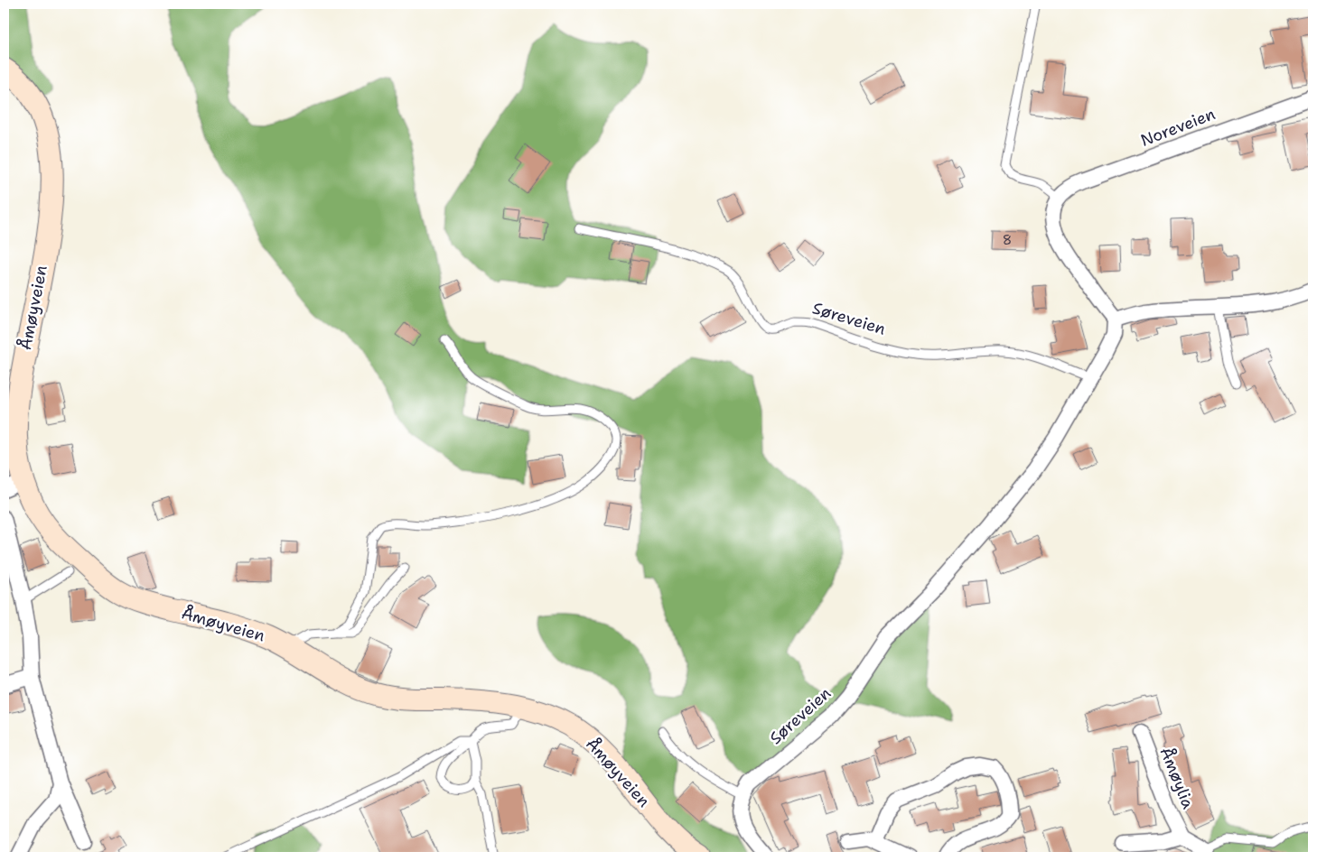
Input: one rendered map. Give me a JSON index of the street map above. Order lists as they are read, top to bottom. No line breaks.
{"streets":{"main road":["Åmøyveien"],"street":["Noreveien","Søreveien","Åmøylia"]},"house_numbers":["8"]}
